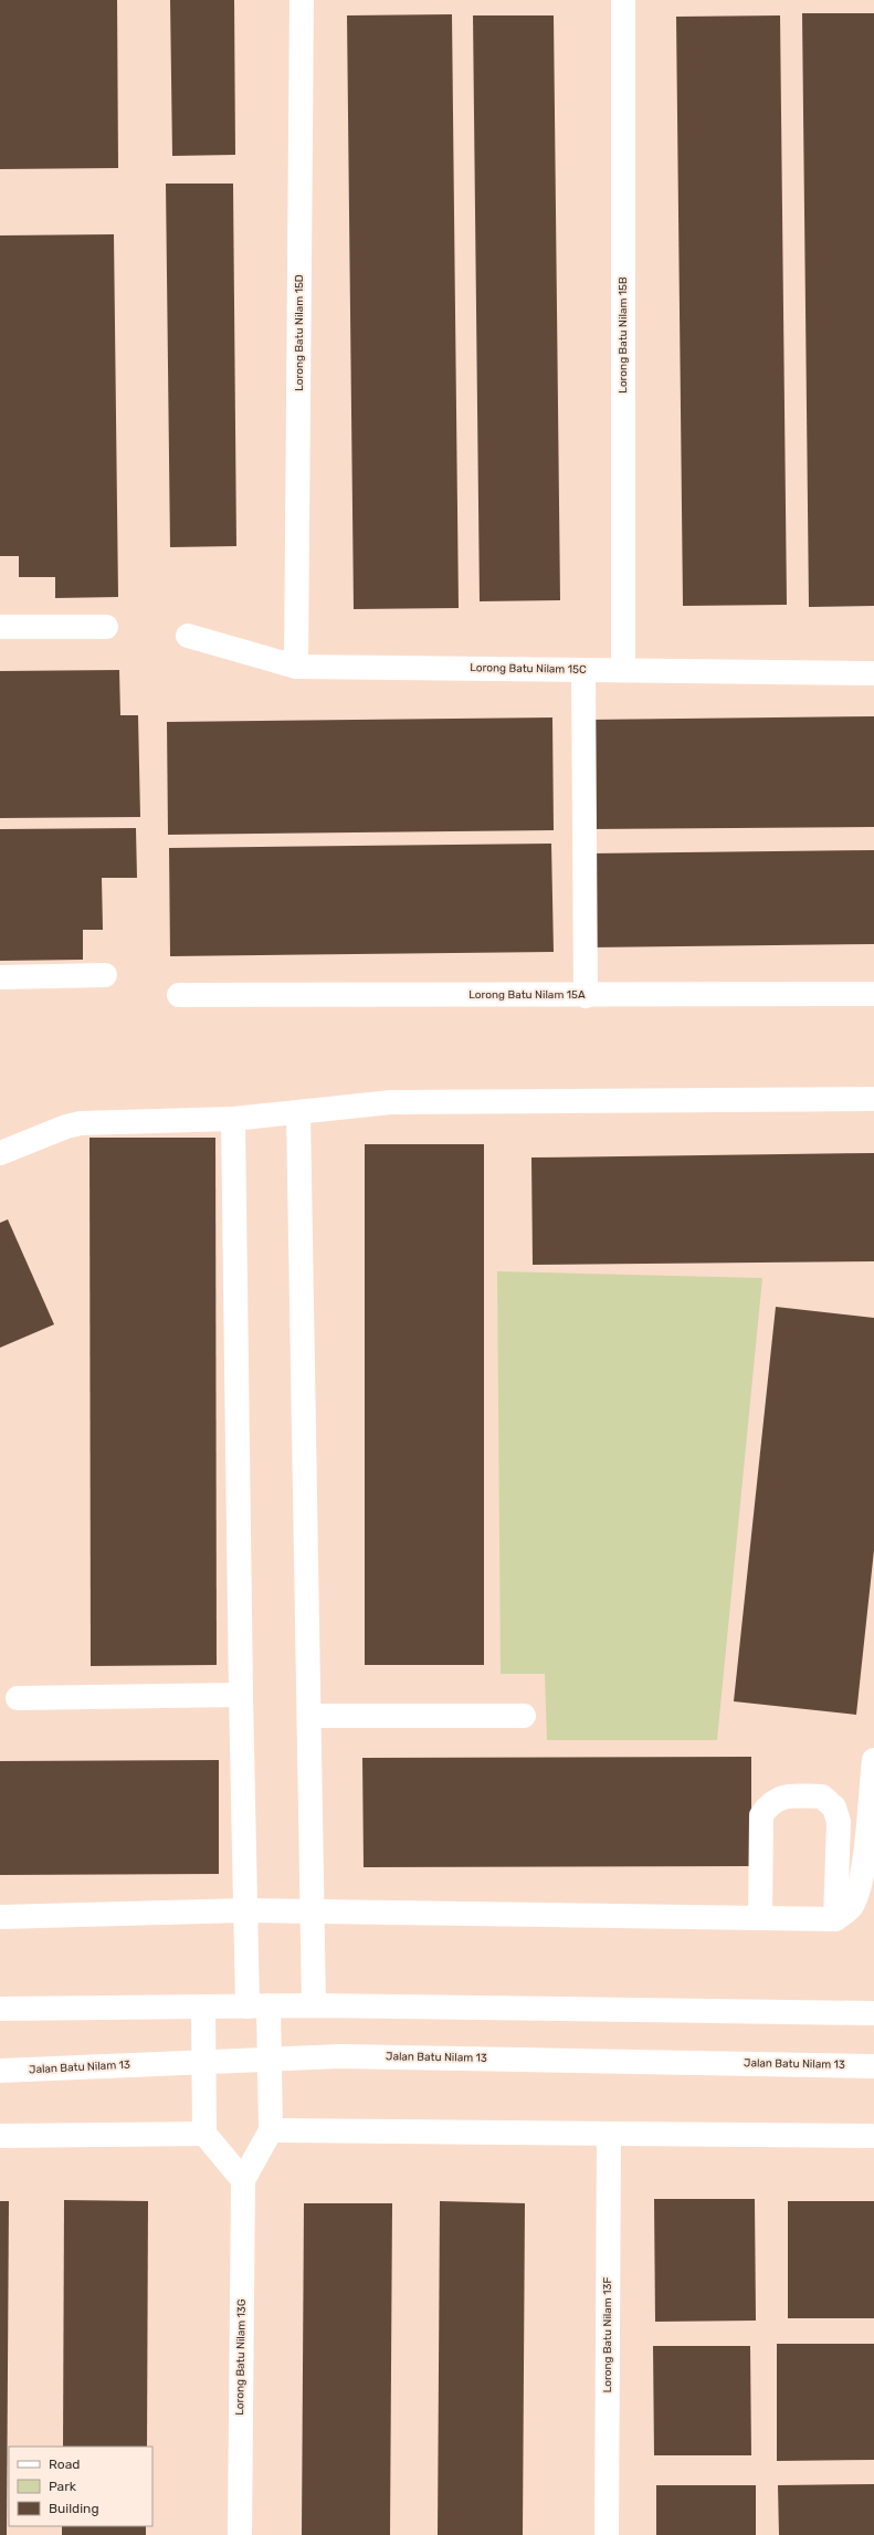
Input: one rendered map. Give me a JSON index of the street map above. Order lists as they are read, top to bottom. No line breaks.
{"streets":{"street":["Lorong Batu Nilam 15D","Lorong Batu Nilam 15B","Lorong Batu Nilam 15C","Lorong Batu Nilam 15A","Jalan Batu Nilam 13","Lorong Batu Nilam 13F","Lorong Batu Nilam 13G"]},"crossings":[["Lorong Batu Nilam 15D","Lorong Batu Nilam 15C"],["Lorong Batu Nilam 15B","Lorong Batu Nilam 15C"],["Jalan Batu Nilam 13","Lorong Batu Nilam 13G"]],"legend":["Road","Park","Building"]}
